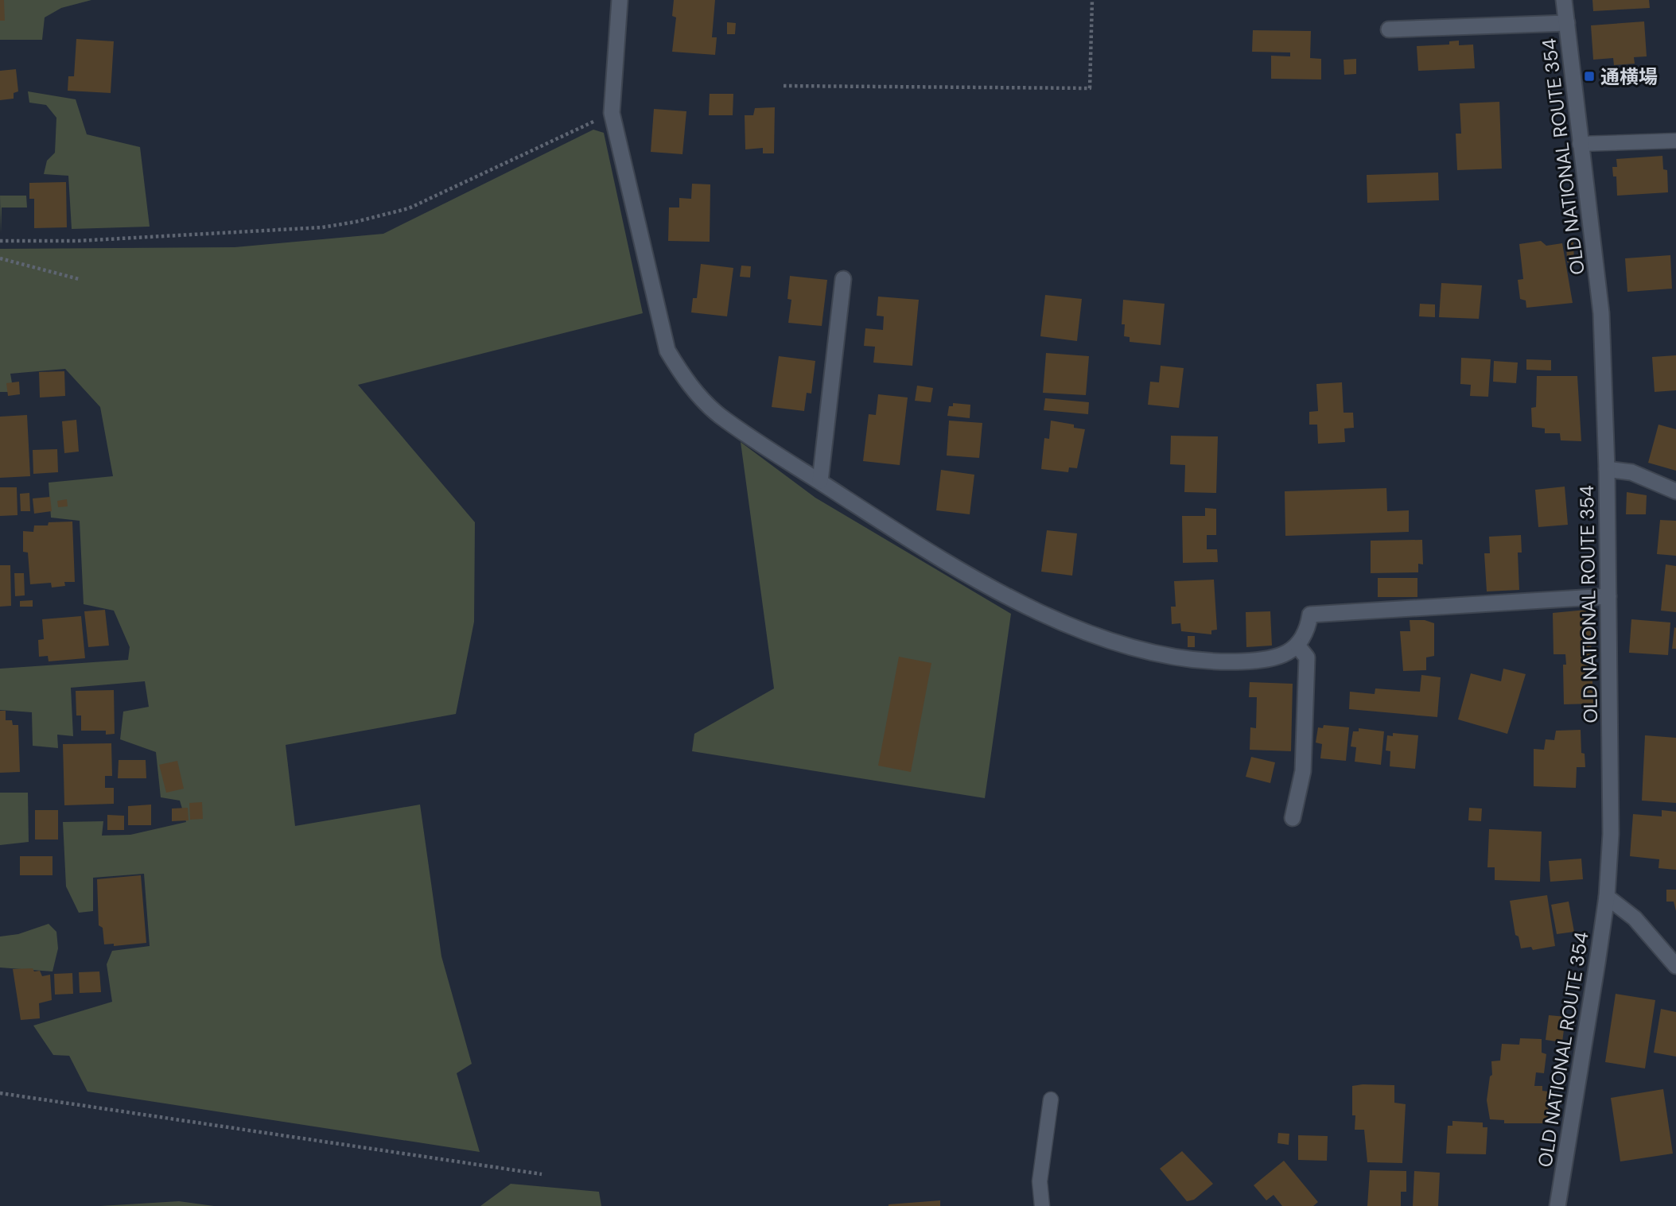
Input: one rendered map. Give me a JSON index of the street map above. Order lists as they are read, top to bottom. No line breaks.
{"streets":{"street":["OLD NATIONAL ROUTE 354"]},"places":{"transit":["通横場"]}}
